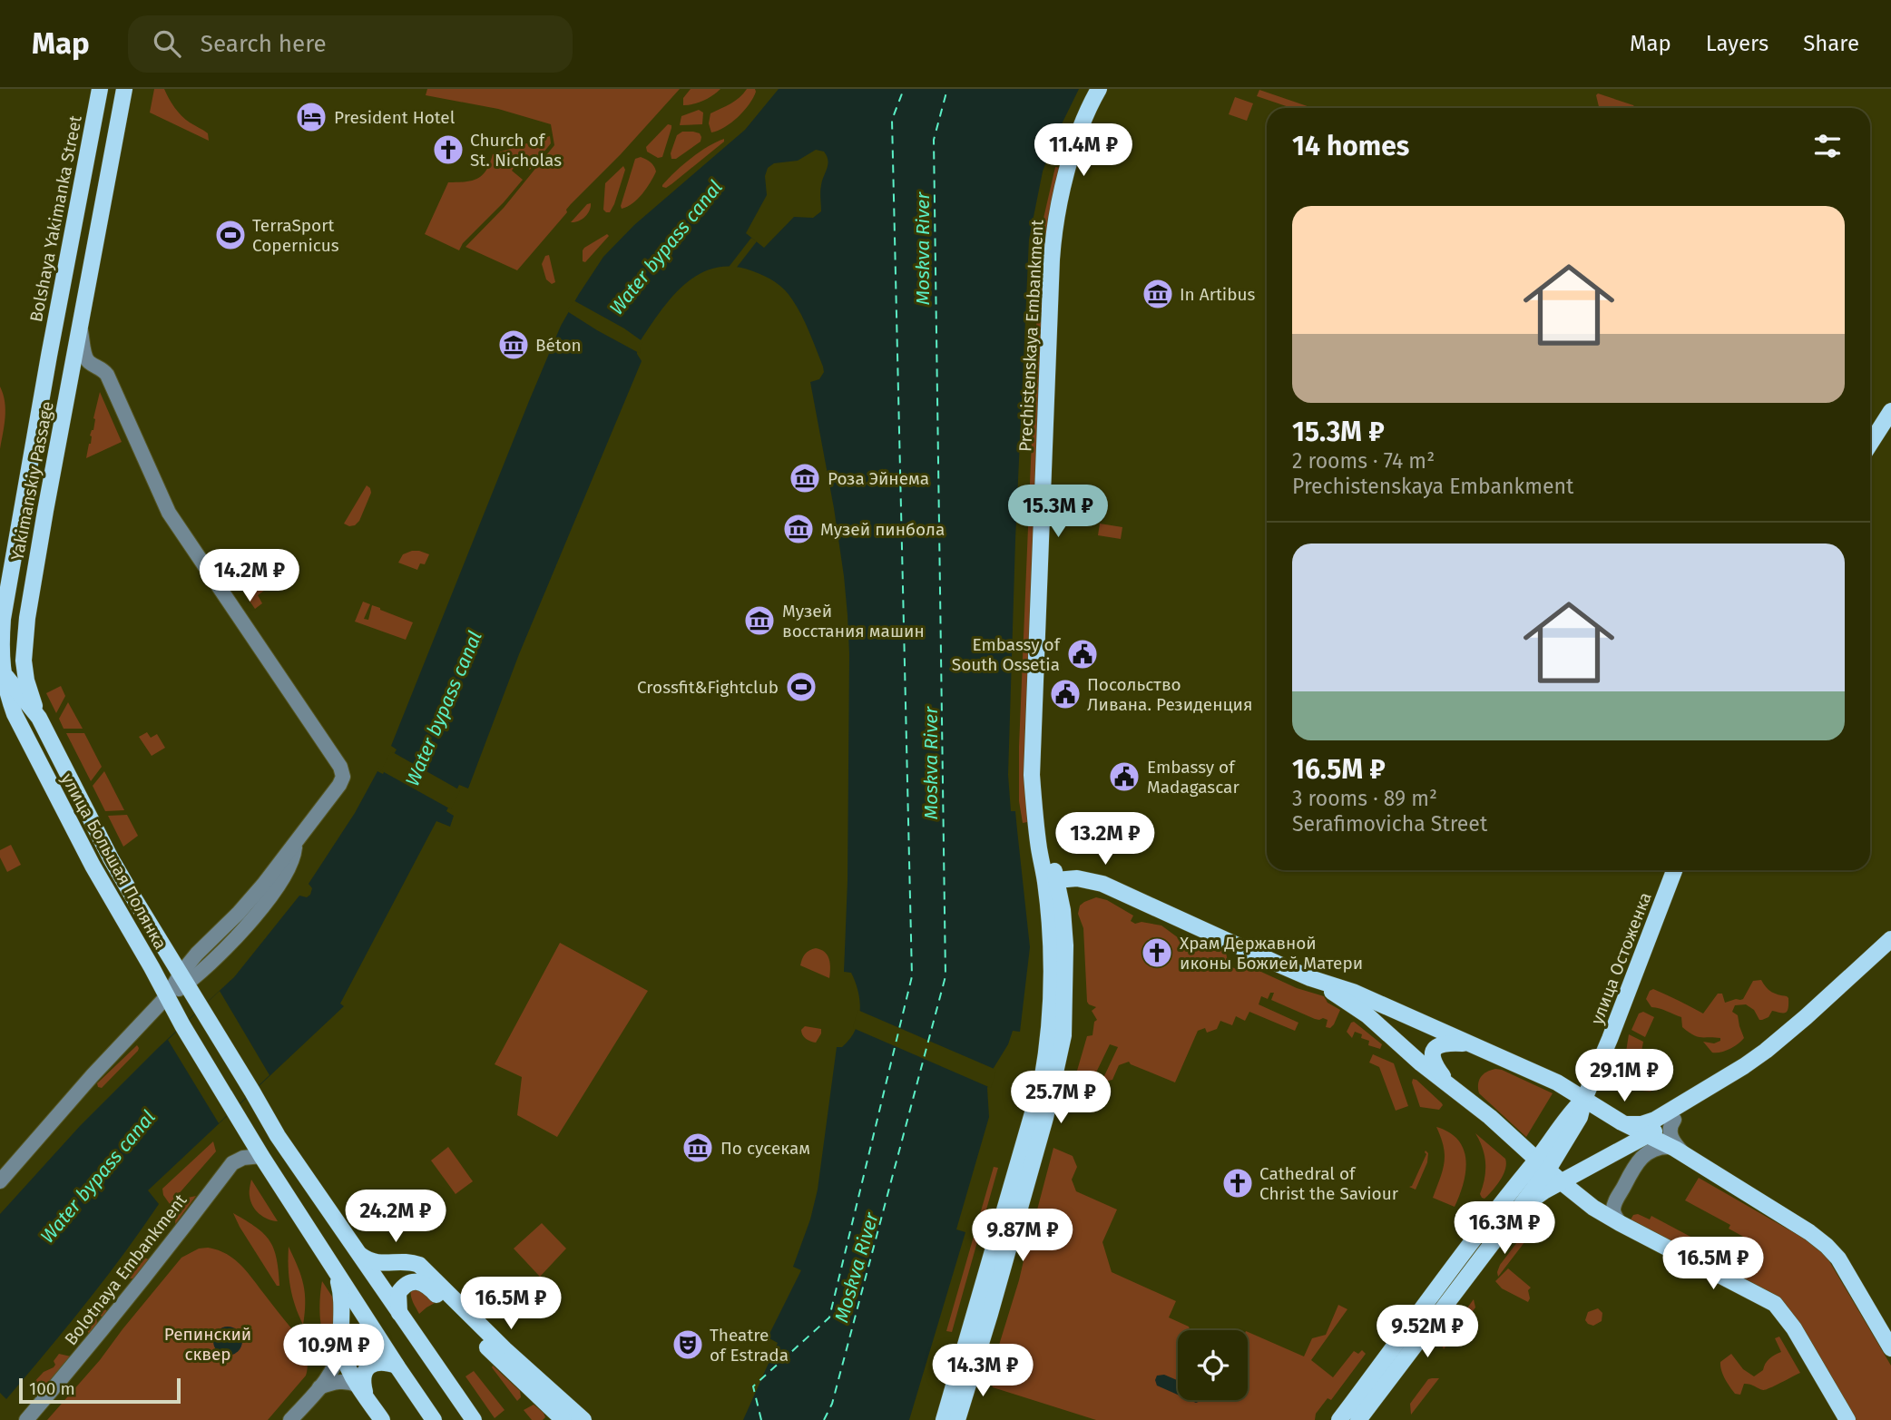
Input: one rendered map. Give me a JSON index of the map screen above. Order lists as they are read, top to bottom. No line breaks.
{"streets":{"main road":["Bolshaya Yakimanka Street","Prechistenskaya Embankment","Yakimanskiy Passage","улица Большая Полянка","улица Остоженка"],"street":["Bolotnaya Embankment"]},"crossings":[["Bolshaya Yakimanka Street","улица Большая Полянка"],["улица Большая Полянка","Bolotnaya Embankment"]],"water":["Water bypass canal","Moskva River"],"parks":["Репинский сквер"],"places":{"hotel":["President Hotel"],"church":["Church of St. Nicholas","Храм Державной иконы Божией Матери","Cathedral of Christ the Saviour"],"sports":["TerraSport Copernicus","Crossfit&Fightclub"],"museum":["In Artibus","Béton","Роза Эйнема","Музей пинбола","Музей восстания машин","По сусекам"],"public building":["Embassy of South Ossetia","Посольство Ливана. Резиденция","Embassy of Madagascar"],"theatre":["Theatre of Estrada"]},"scale_bar":"100 m","page":{"header":"Map","search":"Search here","nav":["Map","Layers","Share"],"heading":"14 homes","price":["11.4M ₽","15.3M ₽","14.2M ₽","13.2M ₽","29.1M ₽","25.7M ₽","24.2M ₽","16.3M ₽","9.87M ₽","16.5M ₽","16.5M ₽","9.52M ₽","10.9M ₽","14.3M ₽"],"list":[{"name":"15.3M ₽","note":"2 rooms · 74 m² · Prechistenskaya Embankment"},{"name":"16.5M ₽","note":"3 rooms · 89 m² · Serafimovicha Street"}],"scale":"100 m"}}
